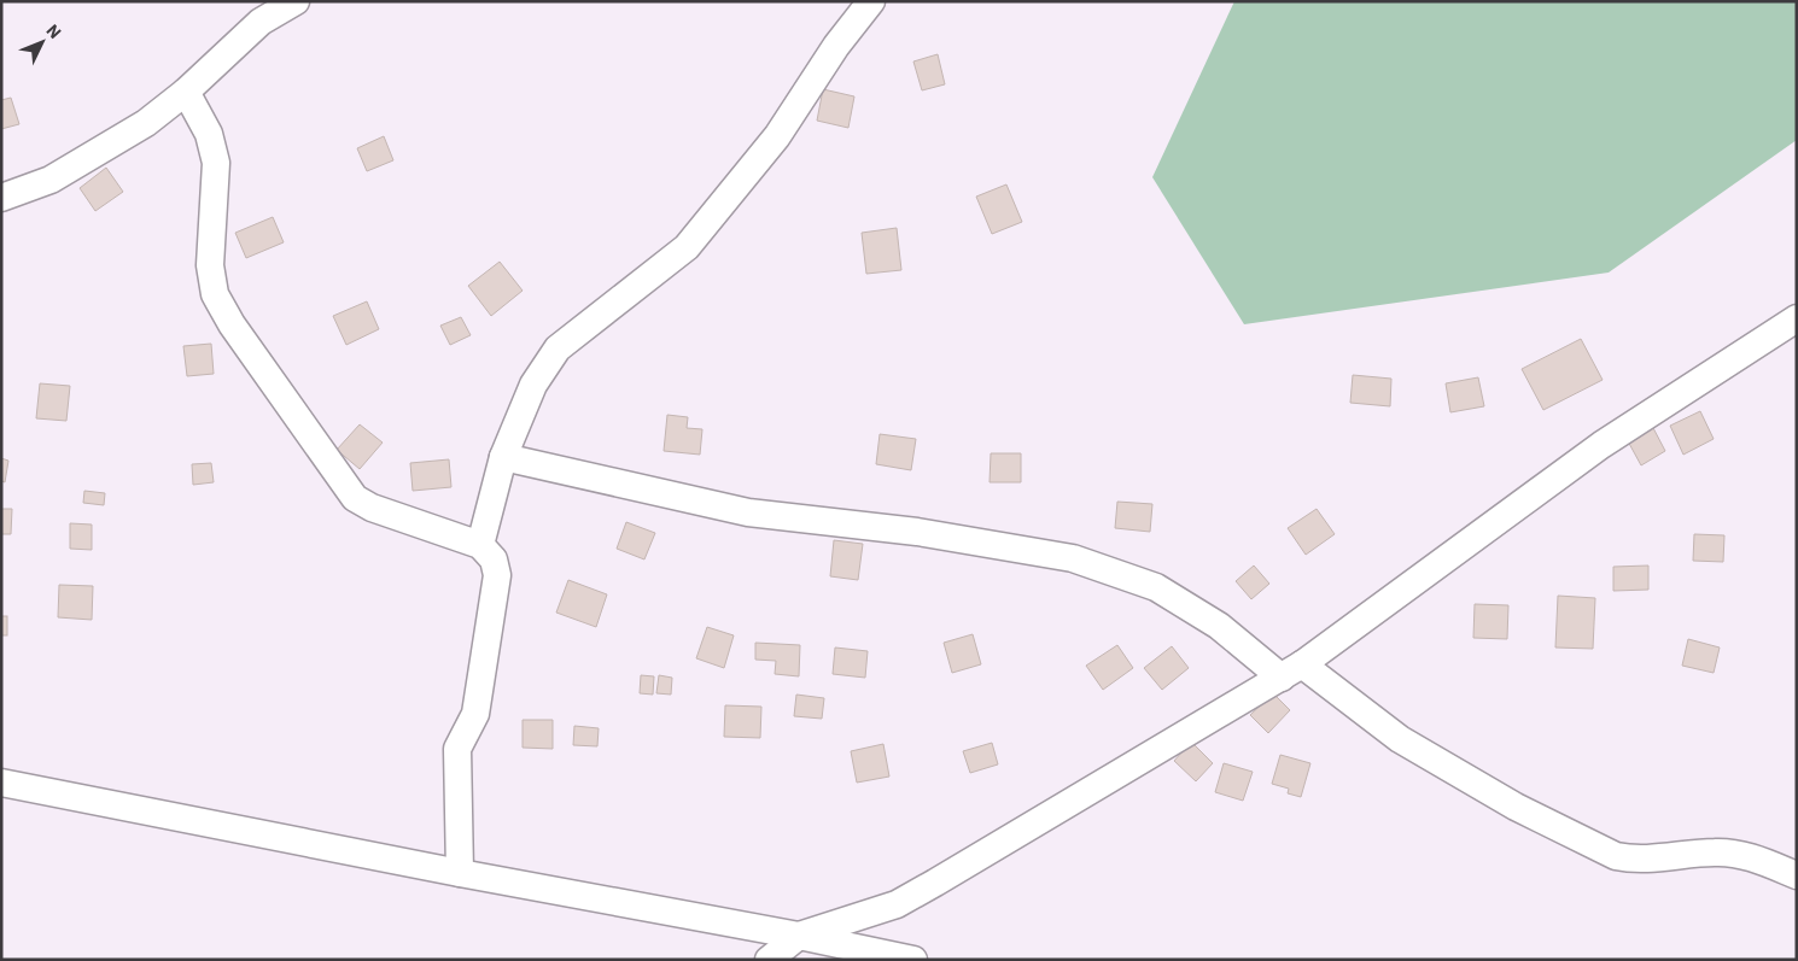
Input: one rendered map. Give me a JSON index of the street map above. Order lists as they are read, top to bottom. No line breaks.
{"north":"top right"}
